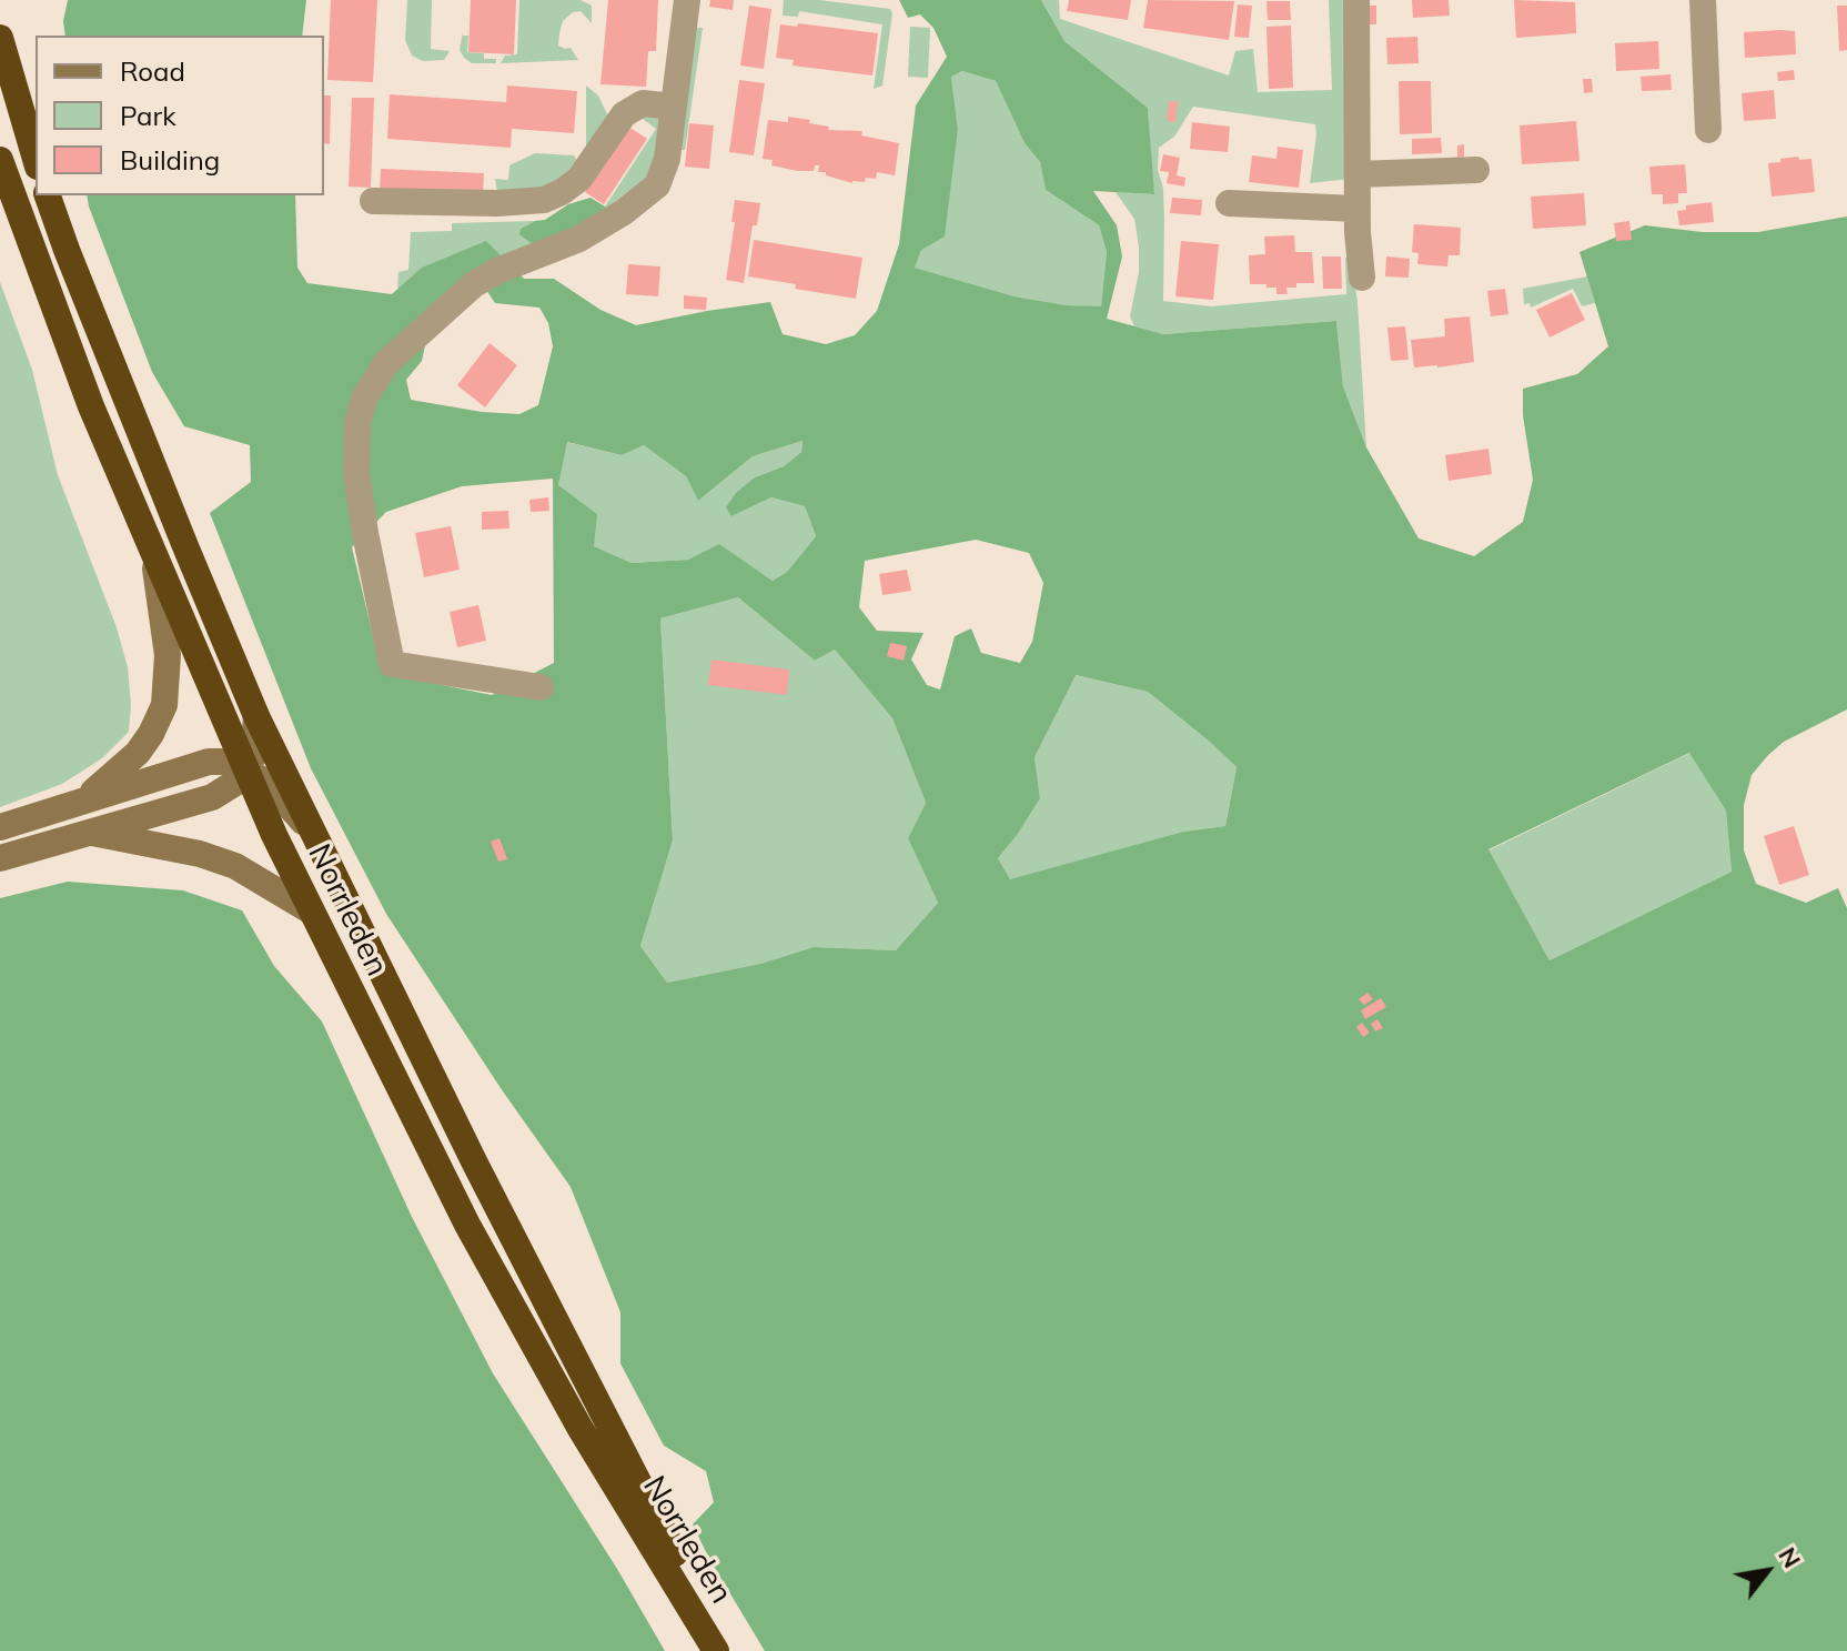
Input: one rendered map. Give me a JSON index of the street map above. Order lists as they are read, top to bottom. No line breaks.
{"streets":{"highway":["Norrleden"]},"legend":["Road","Park","Building"],"north":"top right"}
